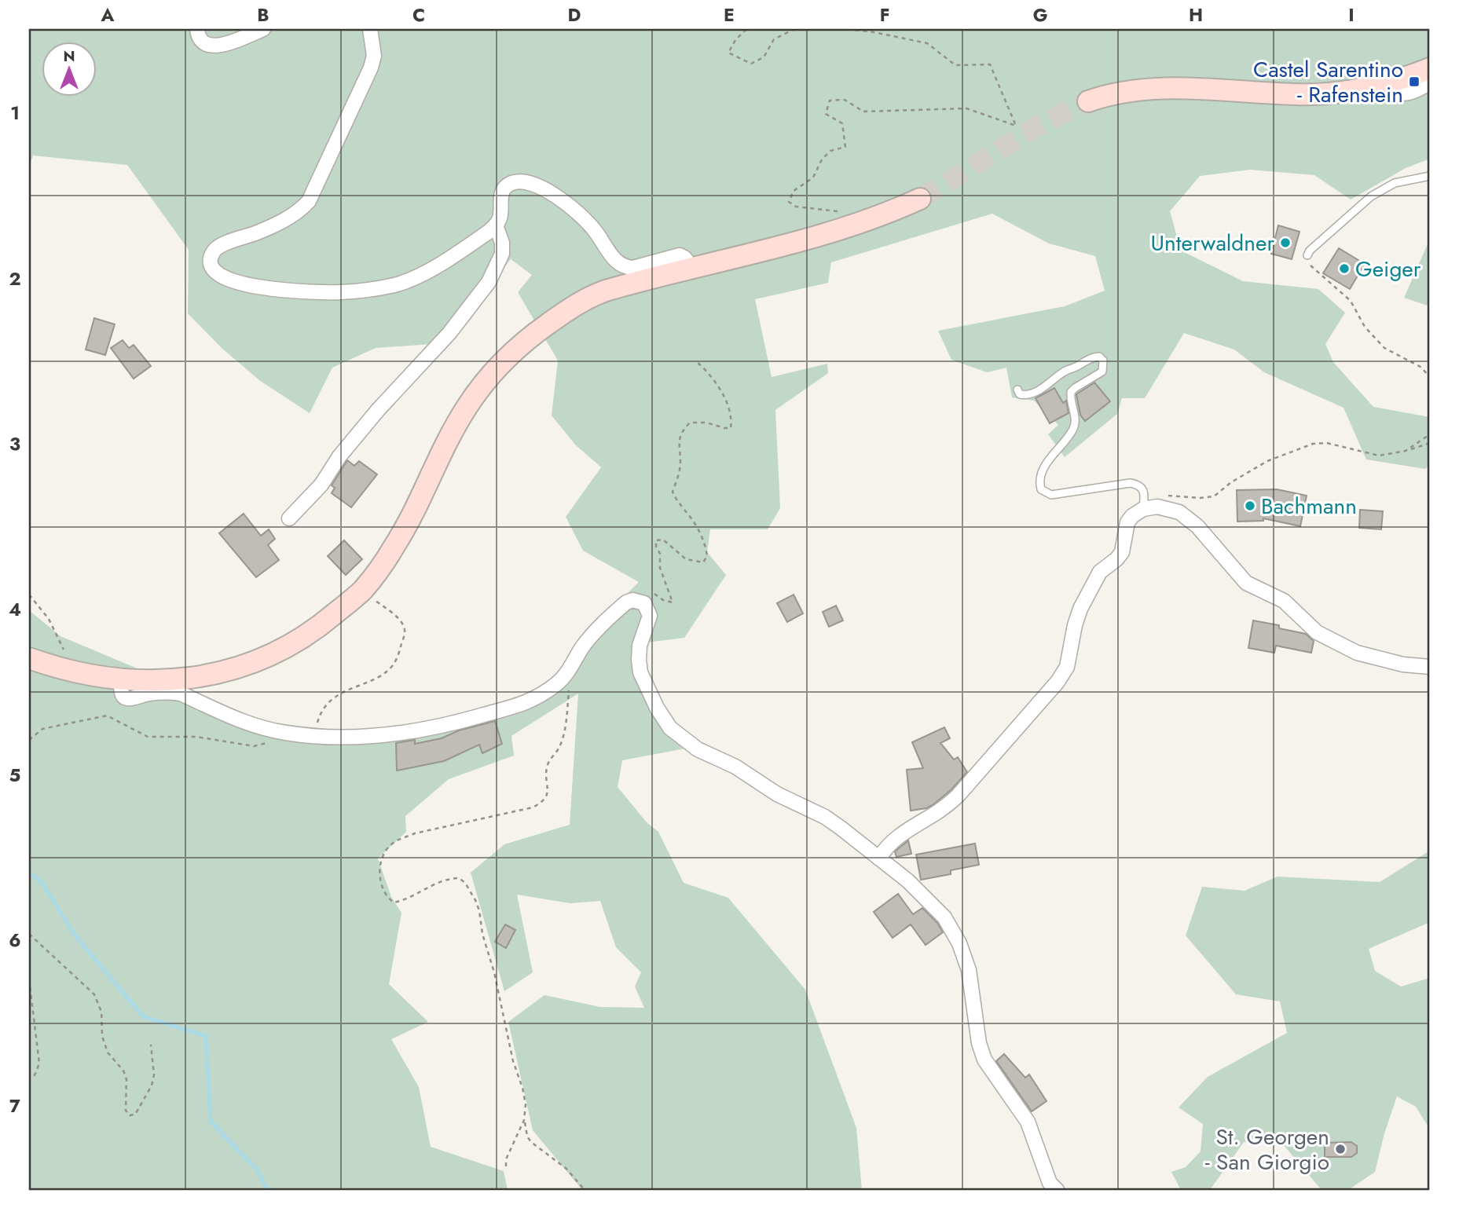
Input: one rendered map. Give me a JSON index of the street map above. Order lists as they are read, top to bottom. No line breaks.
{"places":{"transit":["Castel Sarentino - Rafenstein"],"other":["Unterwaldner","Geiger","Bachmann","St. Georgen - San Giorgio"]},"north":"top","grid":{"columns":["A","B","C","D","E","F","G","H","I"],"rows":["1","2","3","4","5","6","7"]}}
